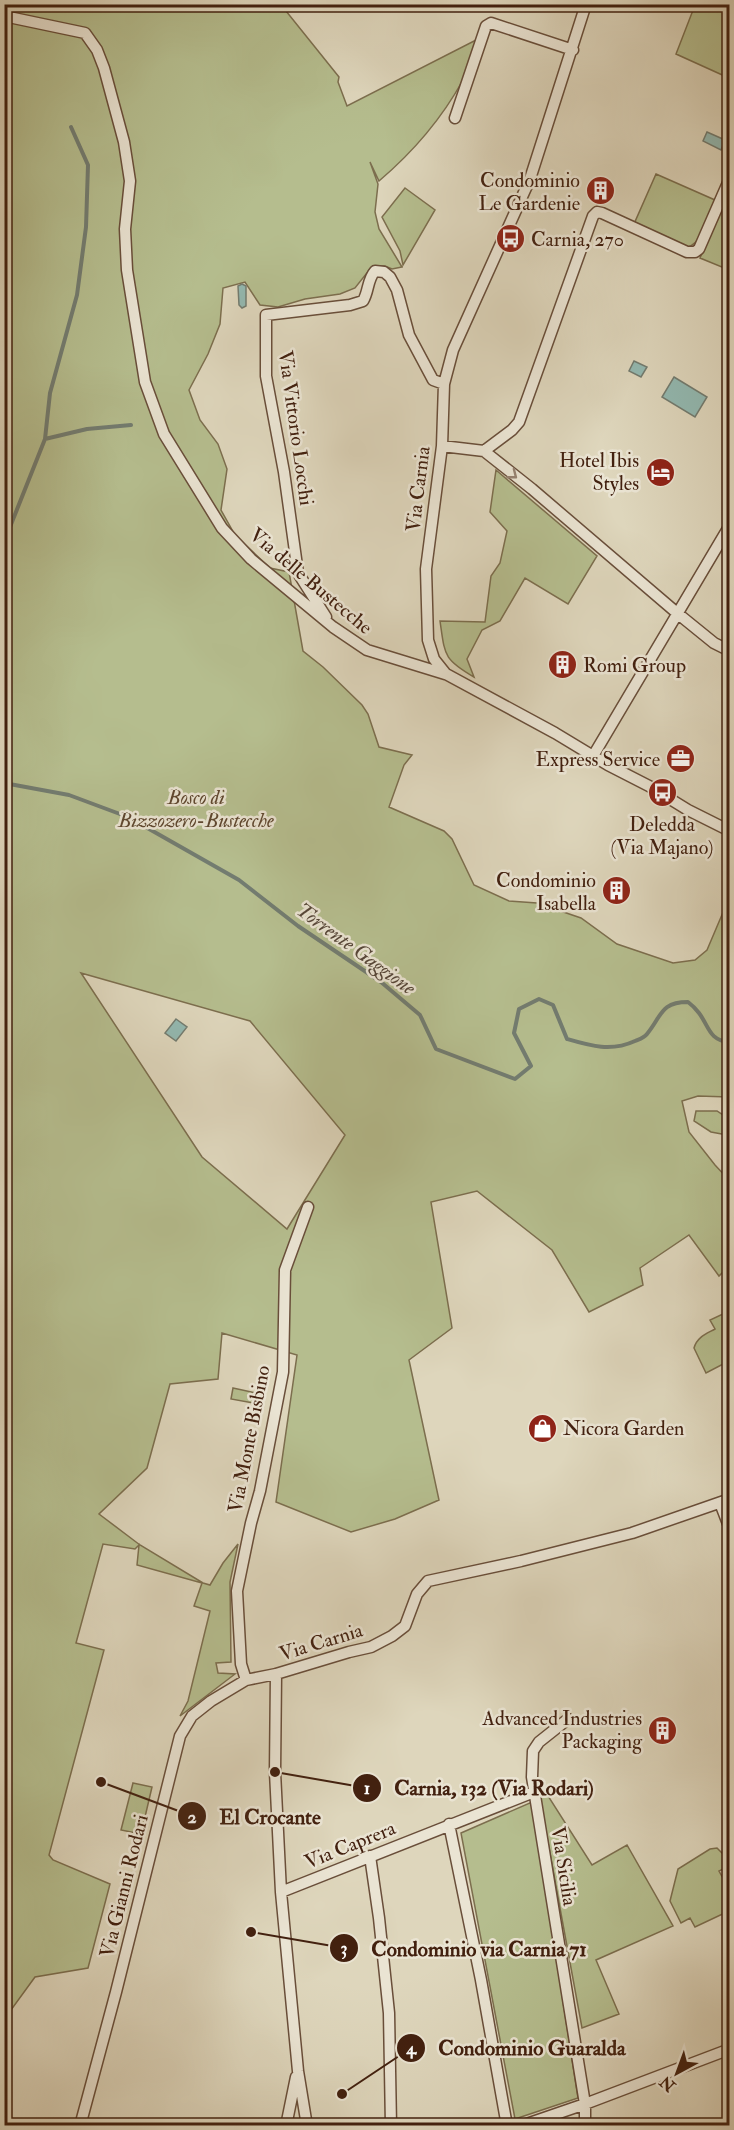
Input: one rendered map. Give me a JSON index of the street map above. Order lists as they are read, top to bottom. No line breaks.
{"streets":{"street":["Via Vittorio Locchi","Via Carnia","Via delle Bustecche","Via Monte Bisbino","Via Caprera","Via Sicilia","Via Gianni Rodari"]},"crossings":[["Via Vittorio Locchi","Via Carnia"],["Via Vittorio Locchi","Via delle Bustecche"],["Via Carnia","Via delle Bustecche"],["Via Carnia","Via Caprera"],["Via Carnia","Via Gianni Rodari"],["Via Monte Bisbino","Via Gianni Rodari"],["Via Caprera","Via Sicilia"]],"water":["Torrente Gaggione"],"parks":["Bosco di Bizzozero-Bustecche"],"places":{"building":["Condominio Le Gardenie","Romi Group","Condominio Isabella","Advanced Industries Packaging"],"bus stop":["Carnia, 270","Deledda (Via Majano)"],"hotel":["Hotel Ibis Styles"],"office":["Express Service"],"shop":["Nicora Garden"],"other":["Carnia, 132 (Via Rodari)","El Crocante","Condominio via Carnia 71","Condominio Guaralda"]},"north":"bottom left"}
